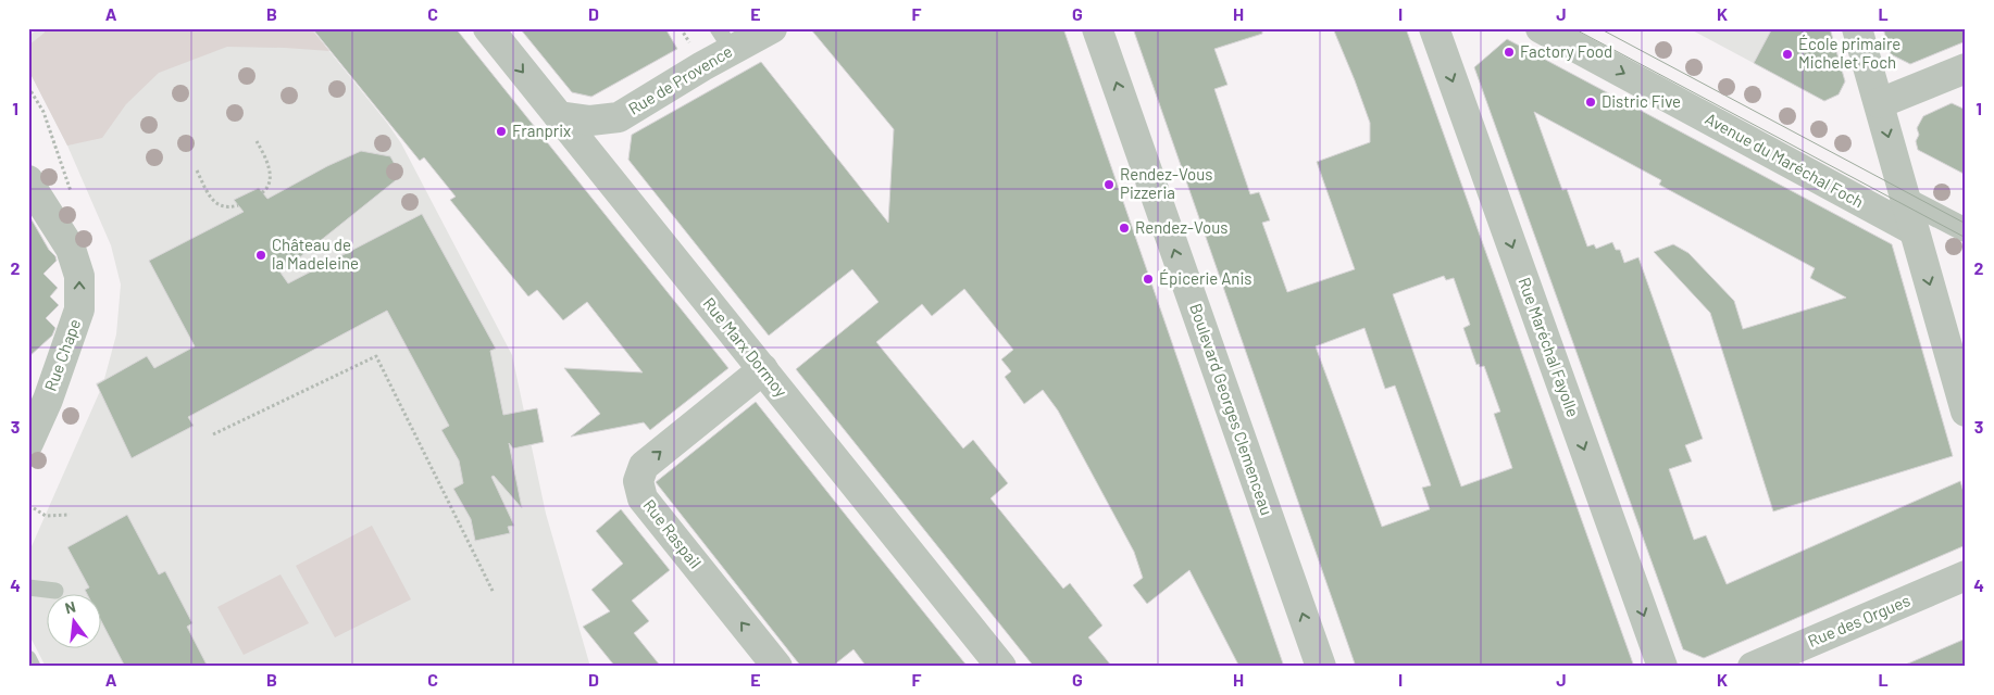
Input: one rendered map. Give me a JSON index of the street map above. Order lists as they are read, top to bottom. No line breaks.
{"streets":{"street":["Rue de Provence","Avenue du Maréchal Foch","Rue Marx Dormoy","Rue Maréchal Fayolle","Rue Chape","Boulevard Georges Clemenceau","Rue Raspail","Rue des Orgues"]},"crossings":[["Rue de Provence","Rue Marx Dormoy"],["Rue Marx Dormoy","Rue Raspail"]],"one_way":["Avenue du Maréchal Foch","Rue Maréchal Fayolle","Rue Chape","Boulevard Georges Clemenceau"],"places":["Factory Food","École primaire Michelet Foch","Distric Five","Franprix","Rendez-Vous Pizzeria","Rendez-Vous","Château de la Madeleine","Épicerie Anis"],"north":"top","grid":{"columns":["A","B","C","D","E","F","G","H","I","J","K","L"],"rows":["1","2","3","4"]}}
